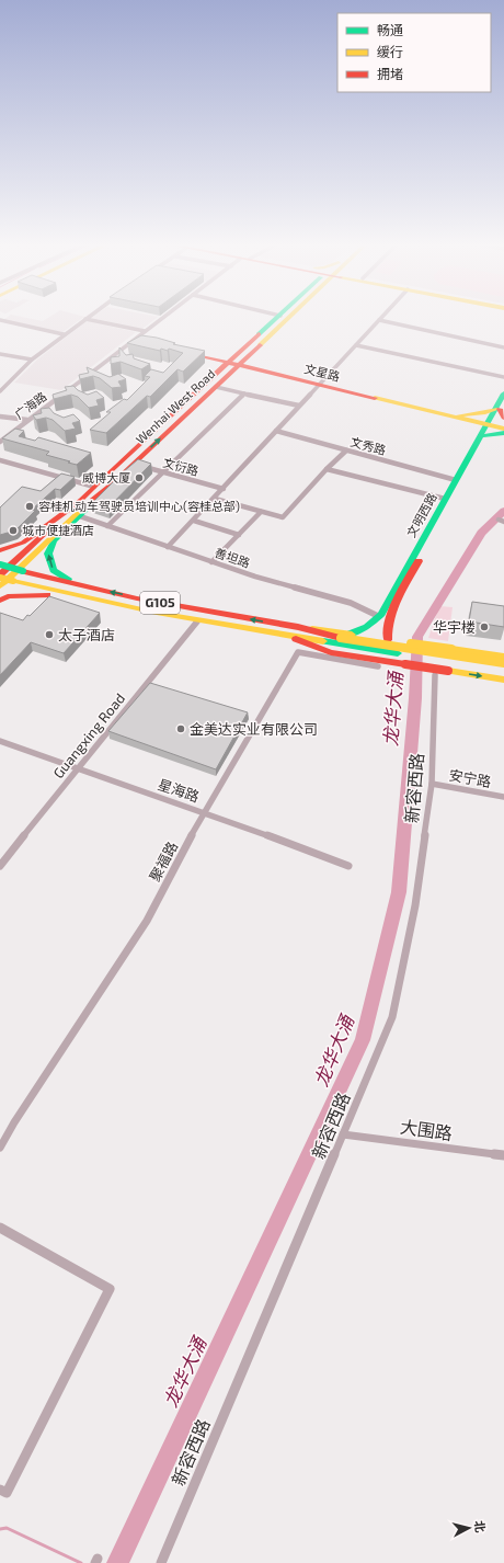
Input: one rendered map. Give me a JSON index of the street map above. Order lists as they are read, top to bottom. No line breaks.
{"streets":{"main road":["文星路","Wenhai West Road","文明西路","G105"],"street":["广海路","文秀路","文衍路","善坦路","Guangxing Road","安宁路","新容西路","星海路","聚福路","大围路"]},"crossings":[["文星路","Wenhai West Road"],["文星路","文明西路"],["Wenhai West Road","文衍路"],["文秀路","文明西路"],["文明西路","善坦路"],["文明西路","G105"],["Guangxing Road","星海路"],["安宁路","新容西路"],["新容西路","大围路"],["星海路","聚福路"]],"water":["龙华大涌"],"places":["威博大厦","容桂机动车驾驶员培训中心(容桂总部)","城市便捷酒店","华宇楼","太子酒店","金美达实业有限公司"],"legend":["畅通","缓行","拥堵"],"north":"right"}
